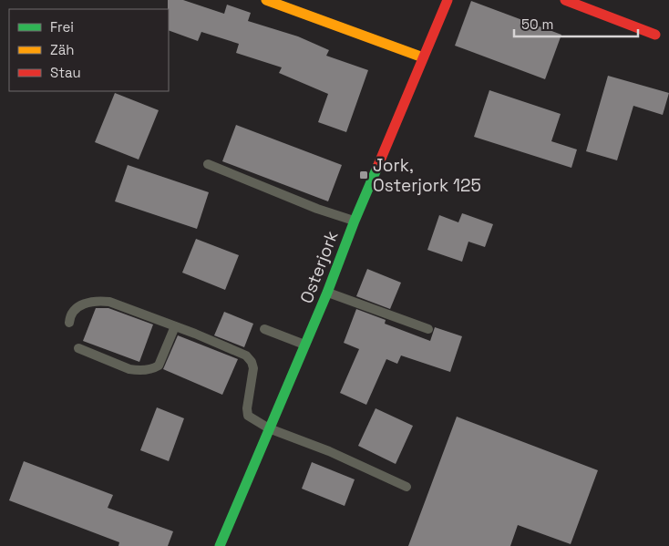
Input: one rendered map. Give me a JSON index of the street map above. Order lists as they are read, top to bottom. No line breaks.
{"streets":{"main road":["Osterjork"]},"places":{"transit":["Jork, Osterjork 125"]},"legend":["Frei","Zäh","Stau"],"scale_bar":"50 m"}
